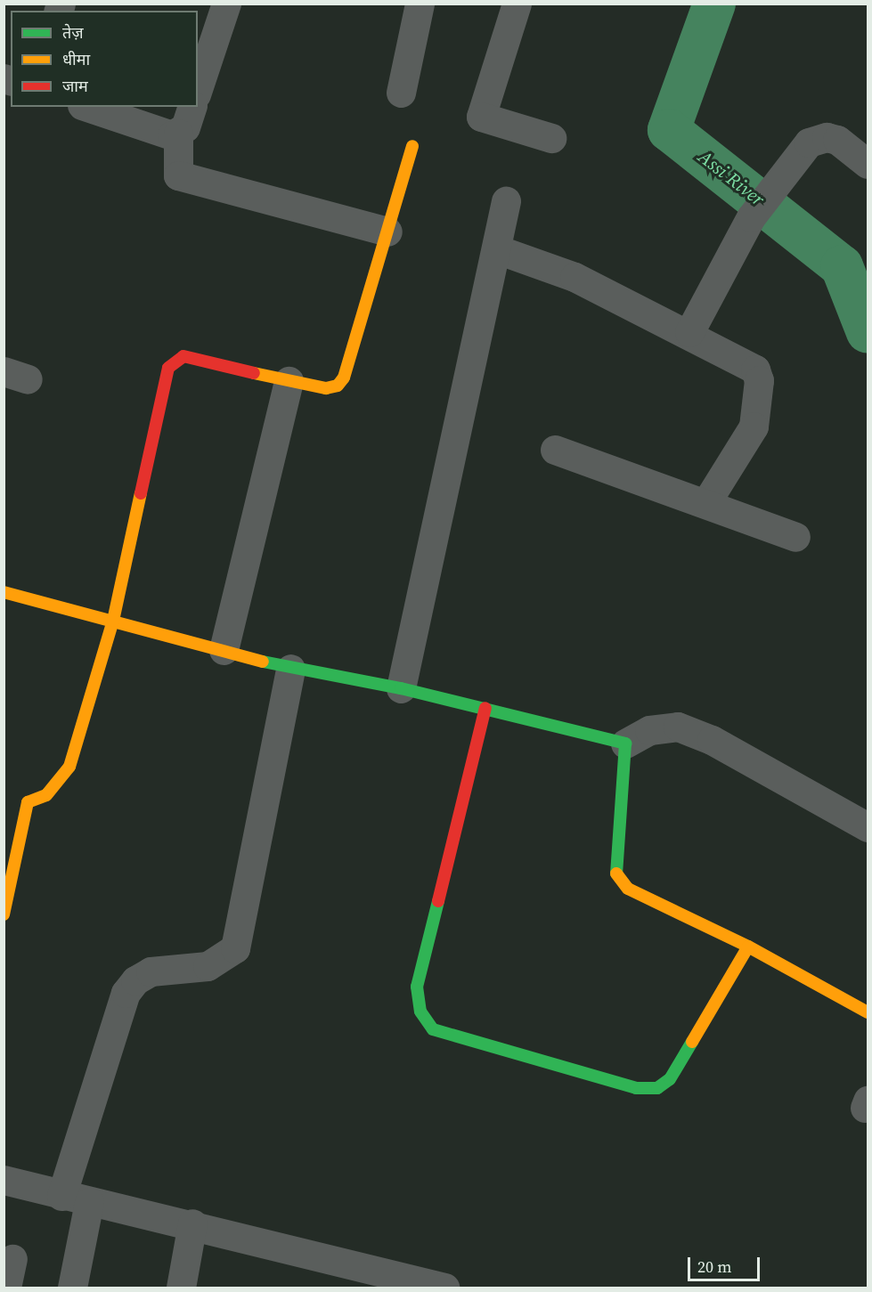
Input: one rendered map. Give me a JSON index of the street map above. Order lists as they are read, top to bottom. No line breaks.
{"water":["Assi River"],"legend":["तेज़","धीमा","जाम"],"scale_bar":"20 m"}
